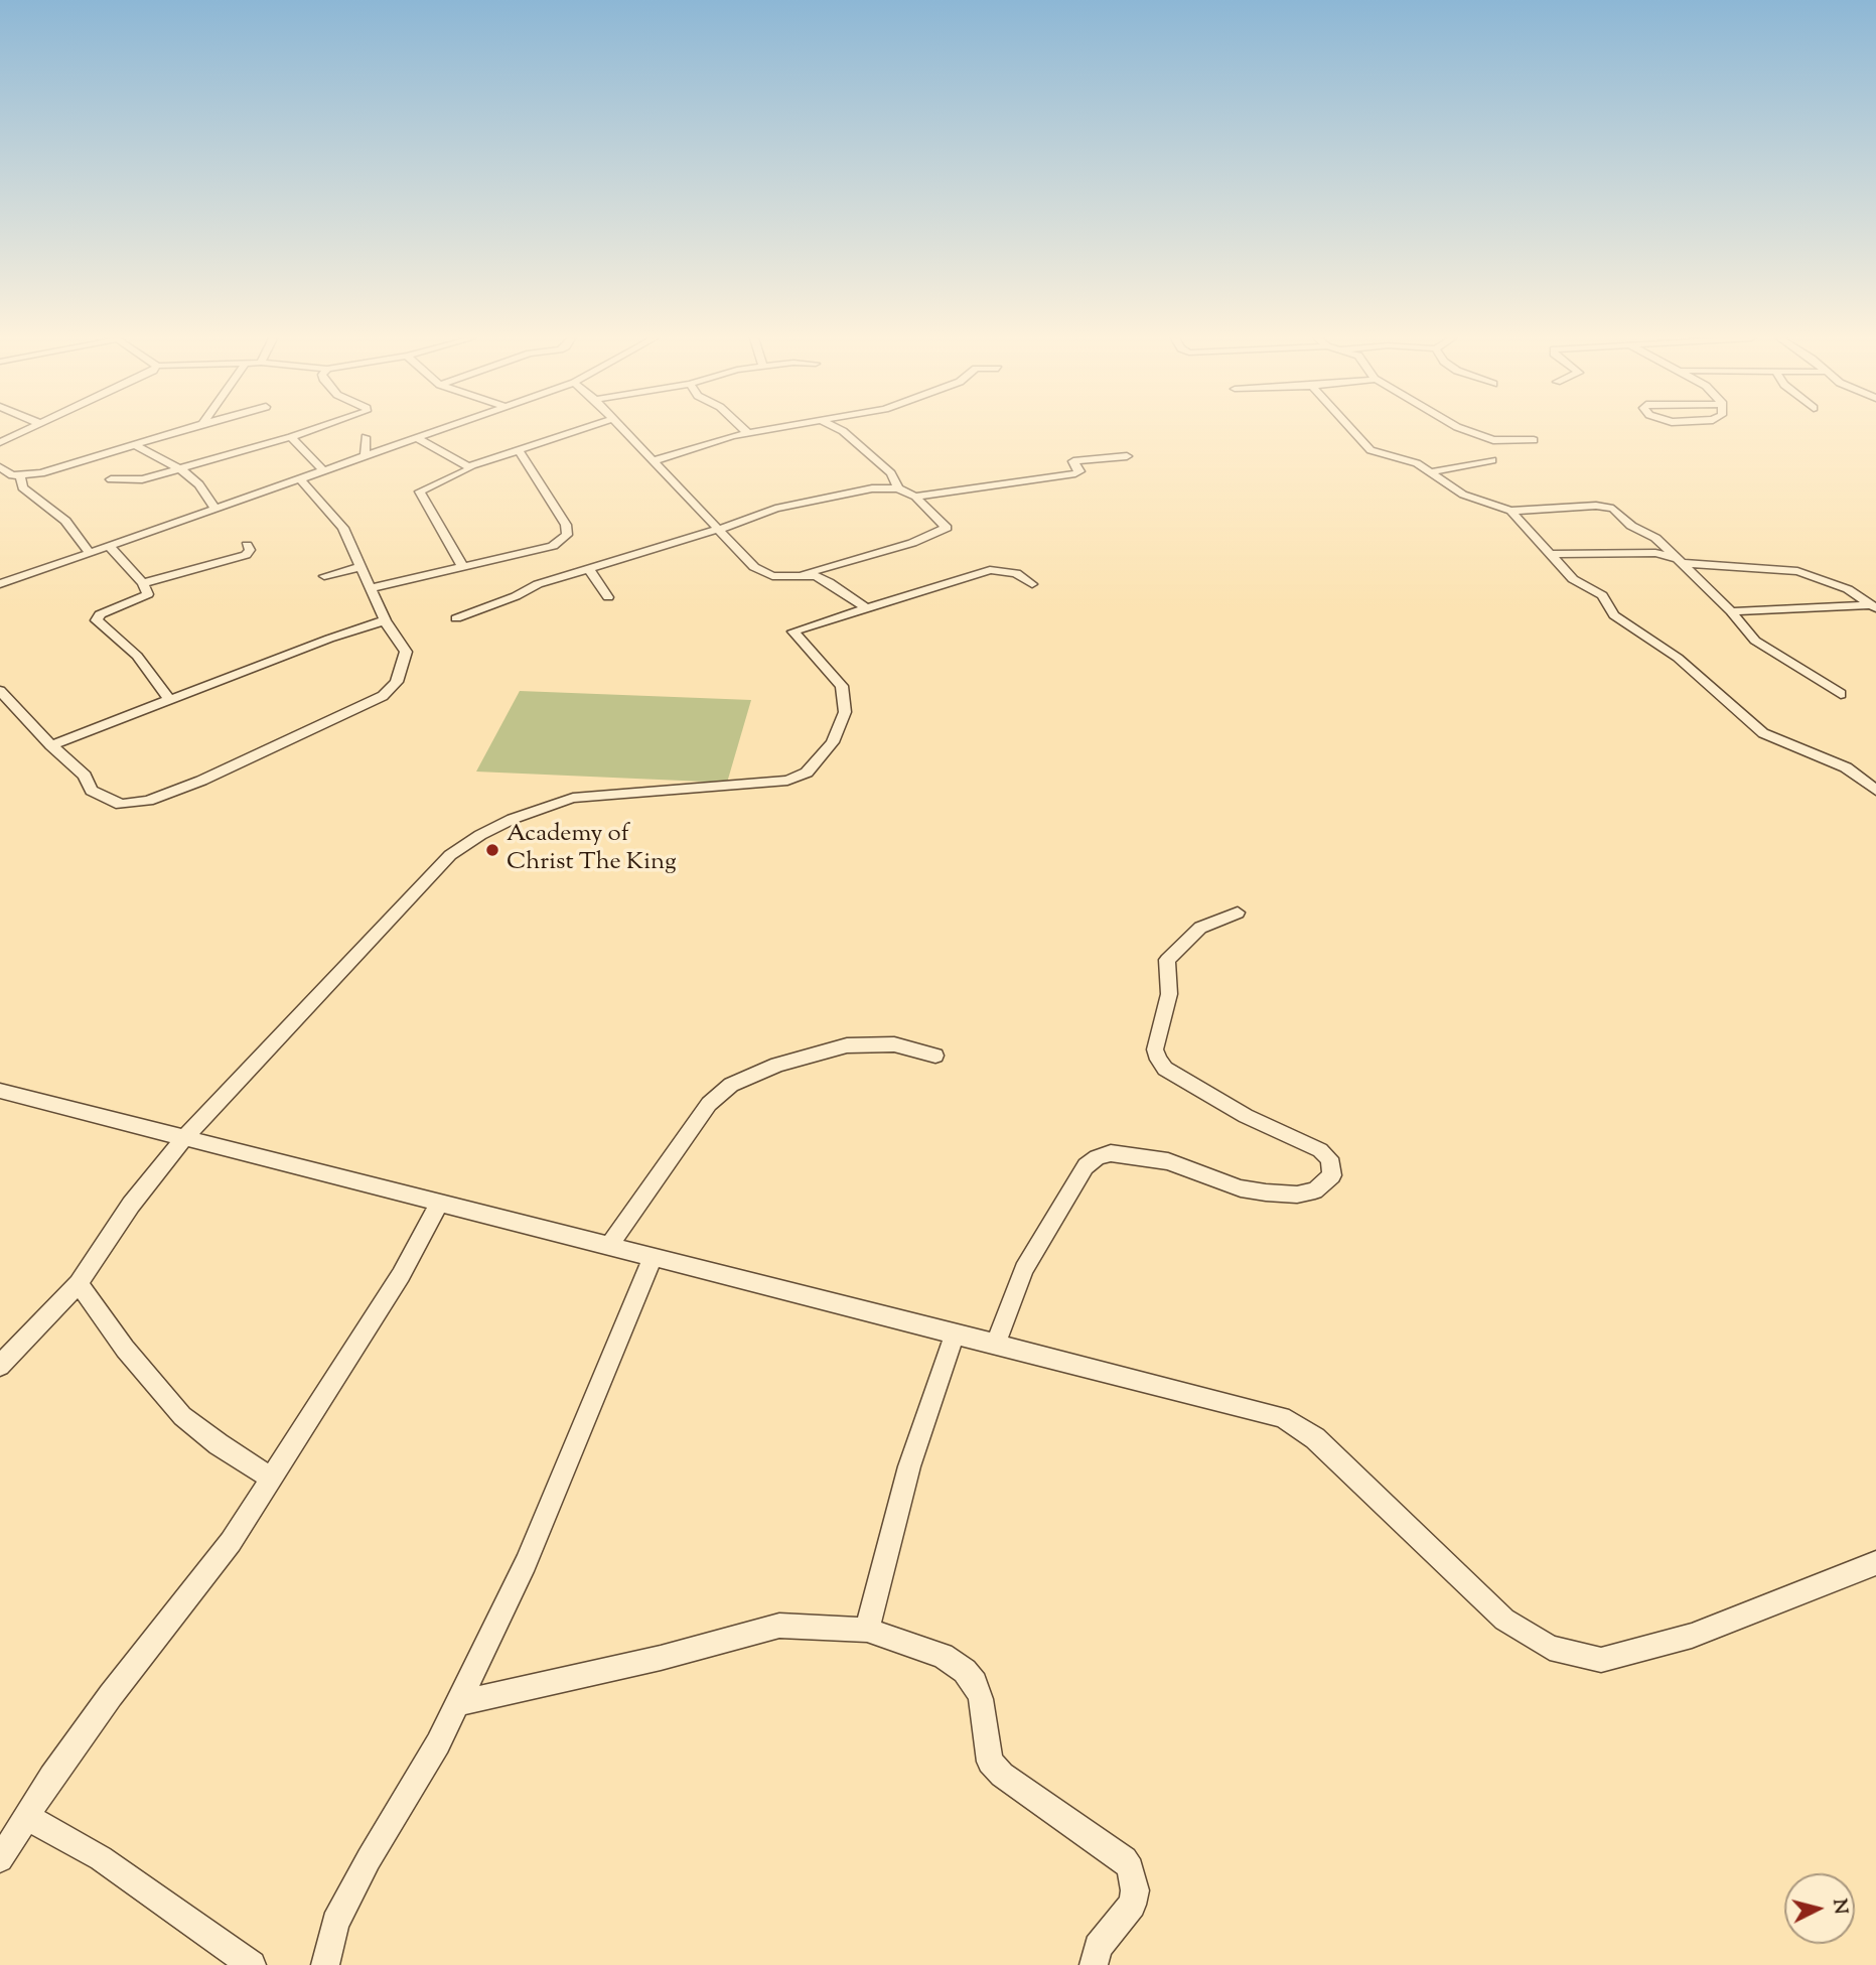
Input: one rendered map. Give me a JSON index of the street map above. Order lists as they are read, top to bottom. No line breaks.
{"places":["Academy of Christ The King"],"north":"right"}
